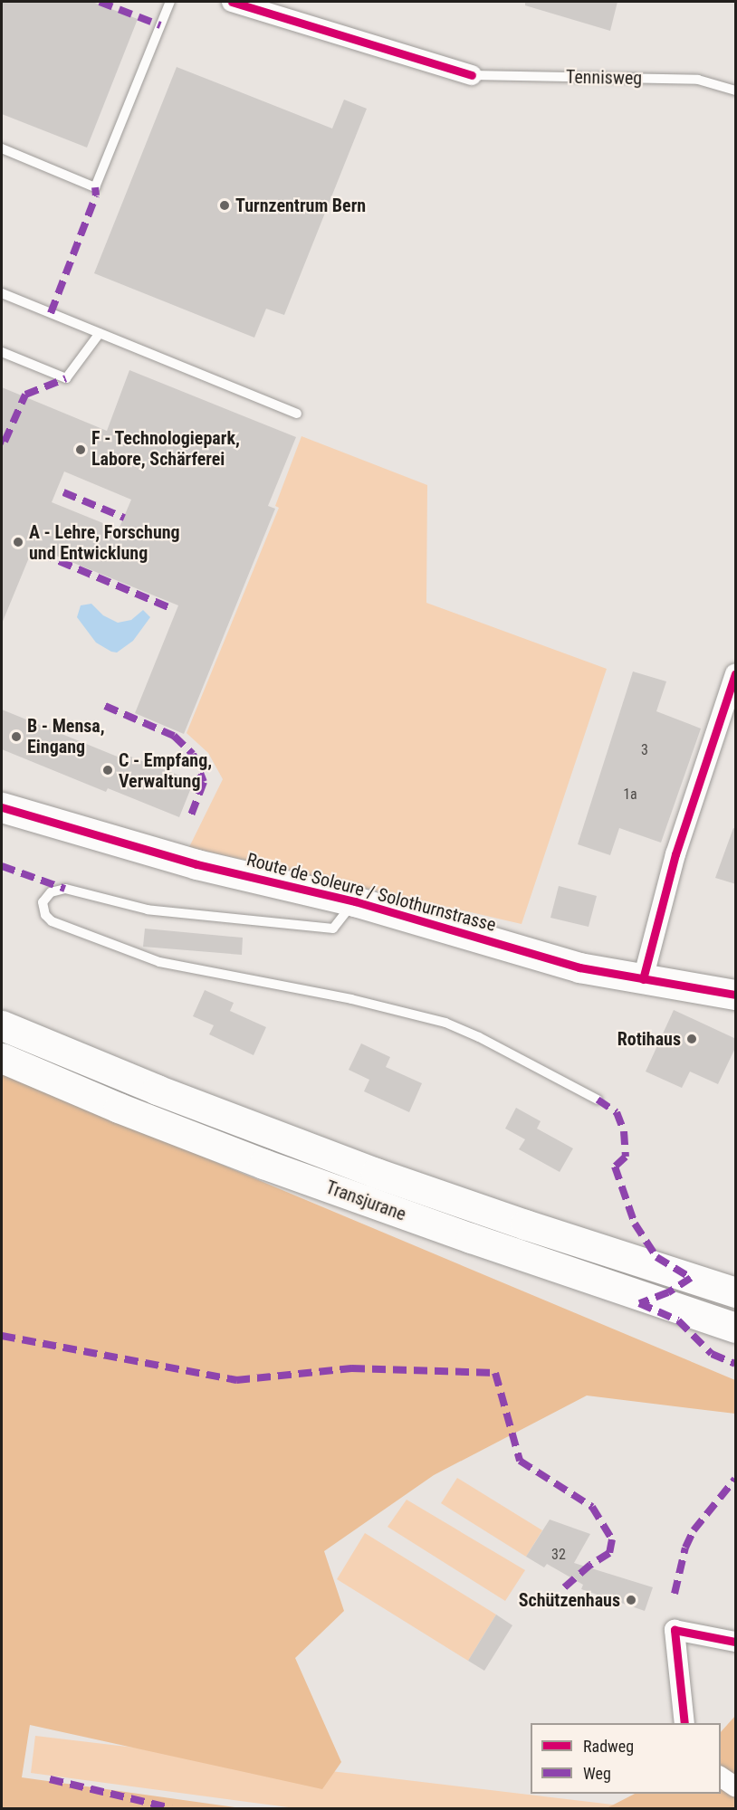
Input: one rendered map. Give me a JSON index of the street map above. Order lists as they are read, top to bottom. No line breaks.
{"streets":{"main road":["Route de Soleure / Solothurnstrasse","Transjurane"],"lane":["Tennisweg"]},"places":["Turnzentrum Bern","F - Technologiepark, Labore, Schärferei","A - Lehre, Forschung und Entwicklung","B - Mensa, Eingang","C - Empfang, Verwaltung","Rotihaus","Schützenhaus"],"house_numbers":["3","1a","32"],"legend":["Radweg","Weg"]}
